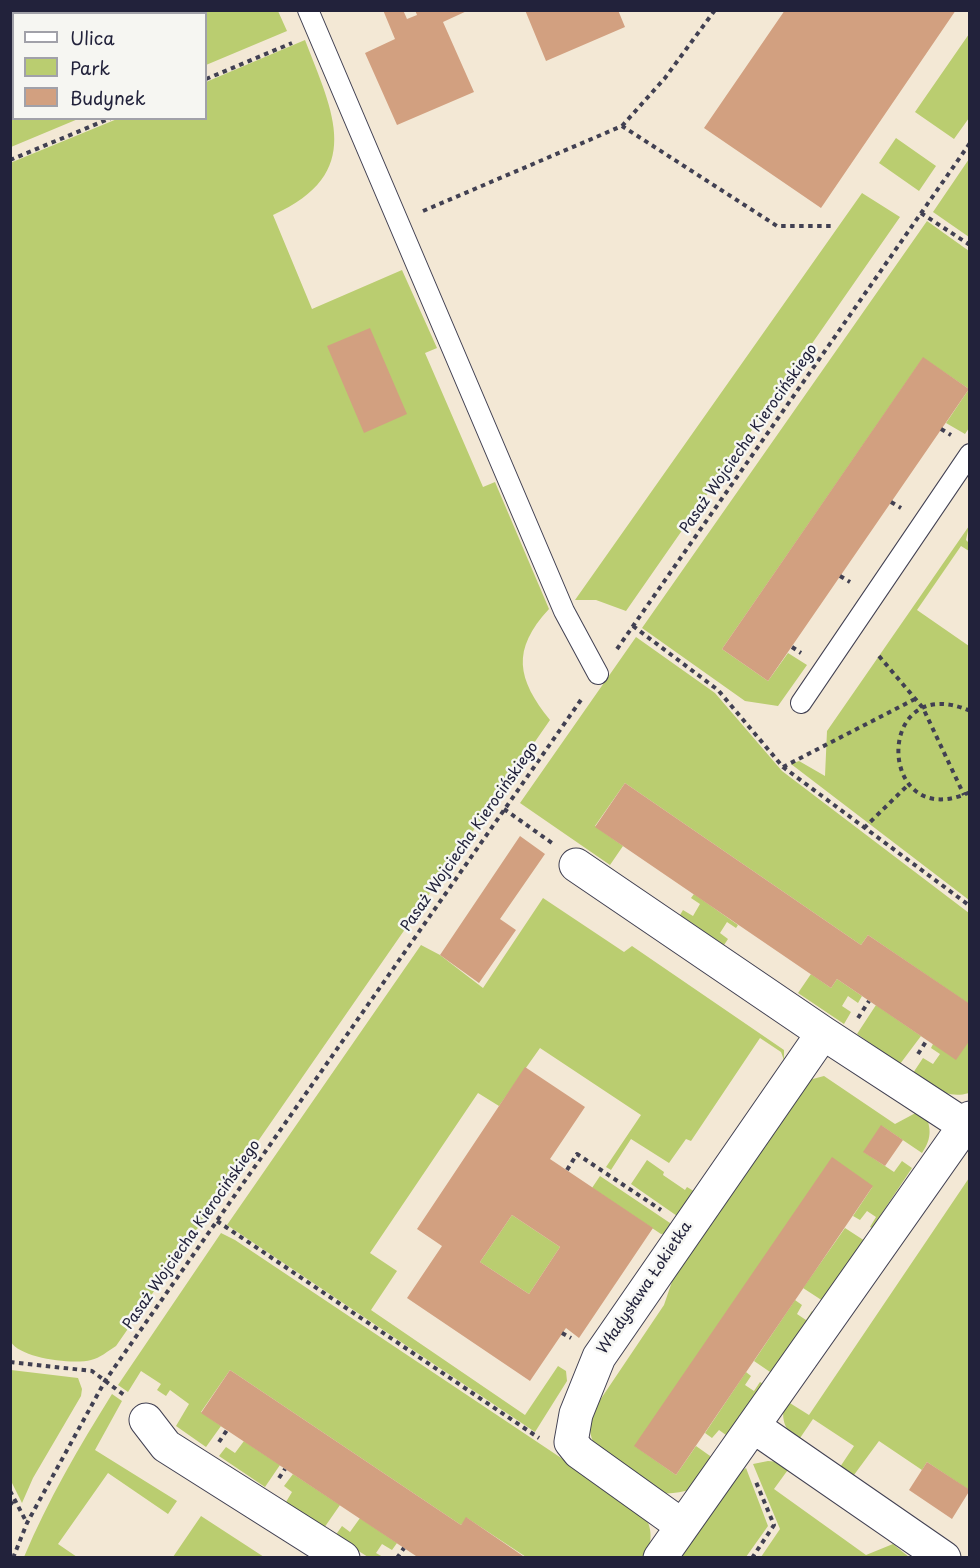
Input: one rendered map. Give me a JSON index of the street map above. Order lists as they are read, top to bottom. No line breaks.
{"streets":{"street":["Władysława Łokietka"],"path":["Pasaż Wojciecha Kierocińskiego"]},"legend":["Ulica","Park","Budynek"]}
